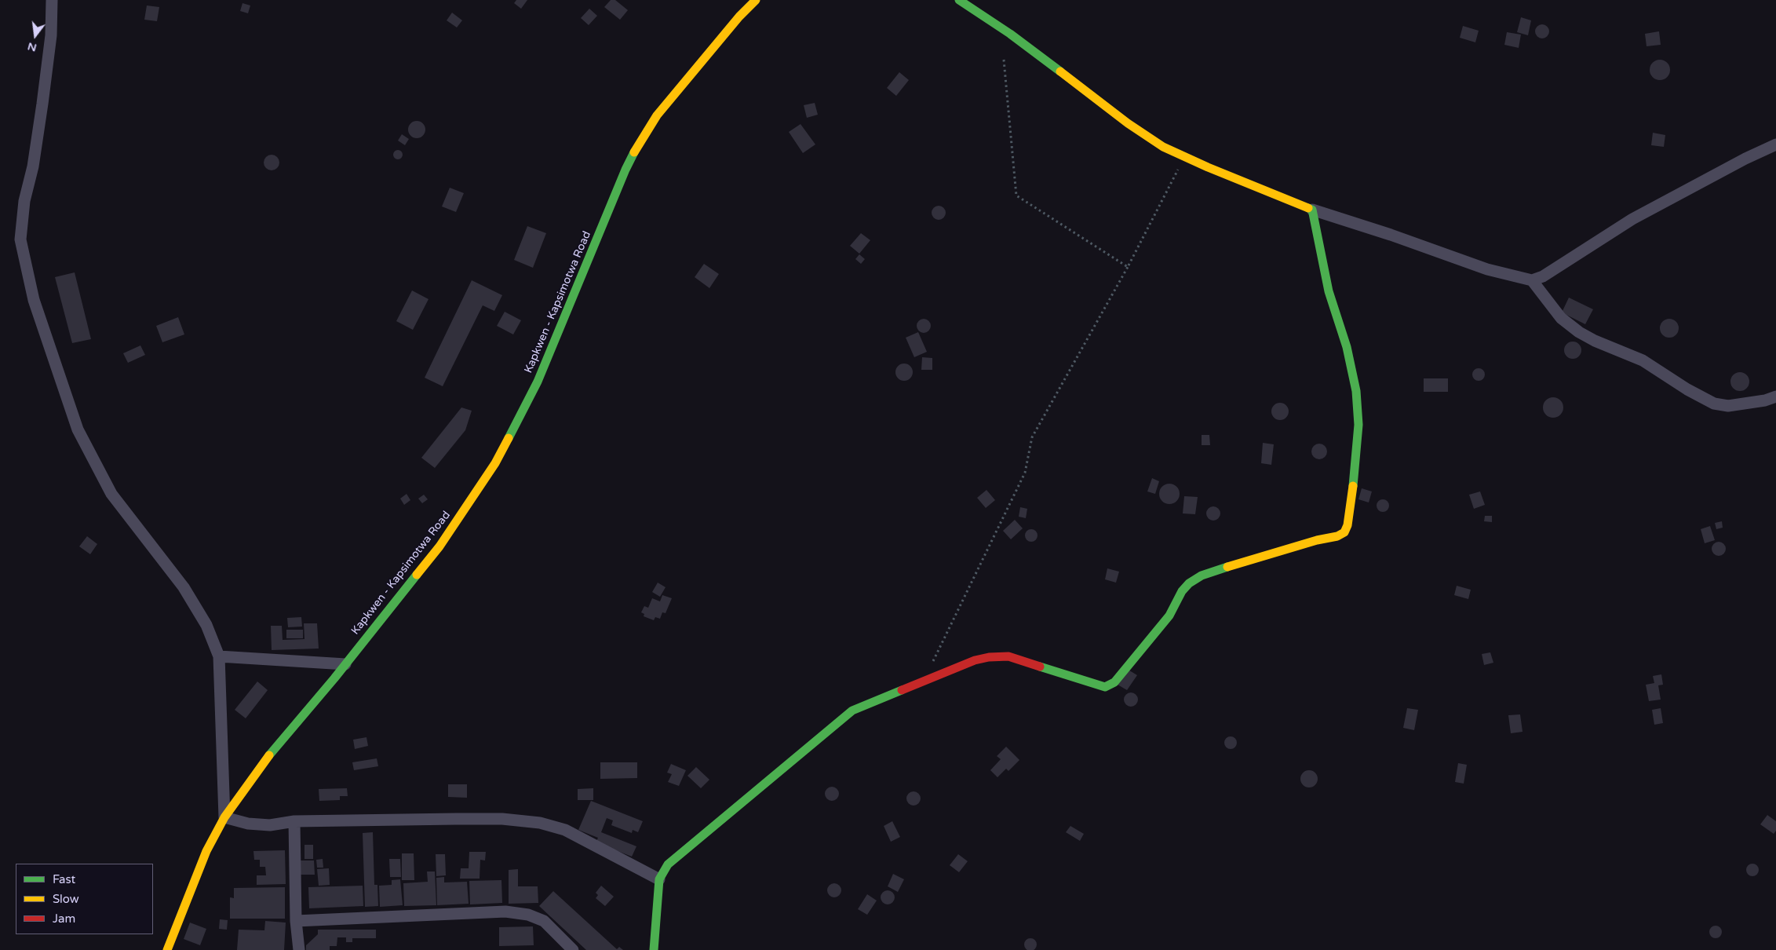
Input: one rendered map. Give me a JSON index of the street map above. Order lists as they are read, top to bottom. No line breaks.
{"streets":{"street":["Kapkwen - Kapsimotwa Road"]},"legend":["Fast","Slow","Jam"],"north":"bottom"}
